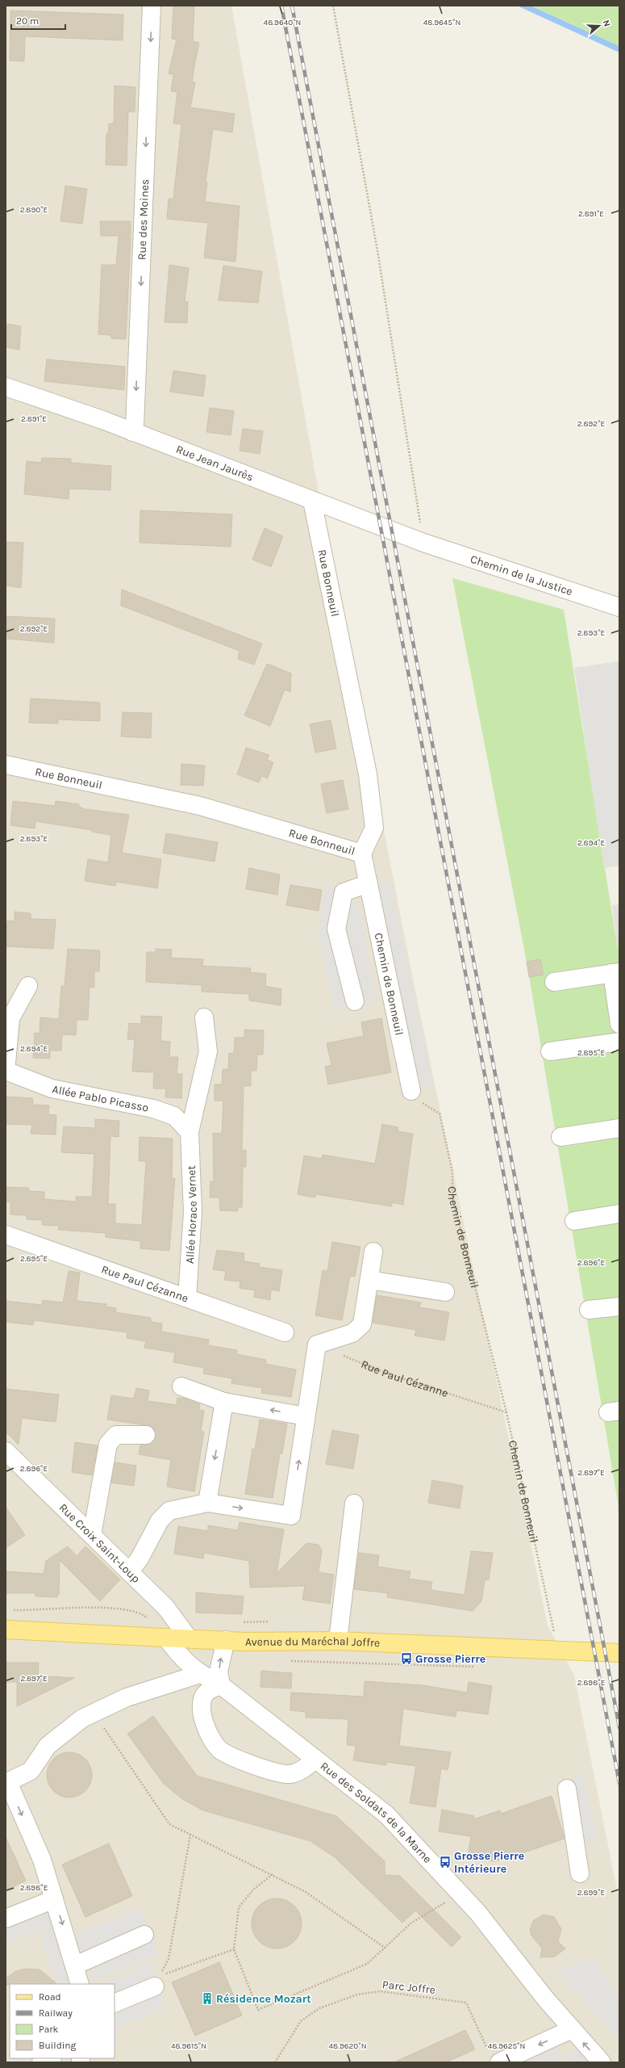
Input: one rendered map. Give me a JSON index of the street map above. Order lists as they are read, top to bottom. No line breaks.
{"streets":{"main road":["Avenue du Maréchal Joffre"],"street":["Rue des Moines","Rue Jean Jaurès","Chemin de la Justice","Rue Bonneuil","Chemin de Bonneuil","Allée Pablo Picasso","Allée Horace Vernet","Rue Paul Cézanne","Rue Croix Saint-Loup","Rue des Soldats de la Marne"],"path":["Parc Joffre"]},"crossings":[["Rue des Moines","Rue Jean Jaurès"],["Rue Jean Jaurès","Chemin de la Justice"],["Rue Jean Jaurès","Rue Bonneuil"],["Rue Bonneuil","Chemin de Bonneuil"],["Chemin de Bonneuil","Rue Paul Cézanne"],["Allée Pablo Picasso","Allée Horace Vernet"],["Allée Horace Vernet","Rue Paul Cézanne"],["Rue Croix Saint-Loup","Avenue du Maréchal Joffre"],["Avenue du Maréchal Joffre","Rue des Soldats de la Marne"]],"one_way":["Rue des Moines"],"places":{"bus stop":["Grosse Pierre","Grosse Pierre Intérieure"],"building":["Résidence Mozart"]},"legend":["Road","Railway","Park","Building"],"scale_bar":"20 m","north":"right","coordinates":["48.9645°N","48.9640°N","2.890°E","2.891°E","2.892°E","2.893°E","2.894°E","2.895°E","2.896°E","2.897°E","2.898°E","2.899°E","48.9615°N","48.9620°N","48.9625°N"]}
